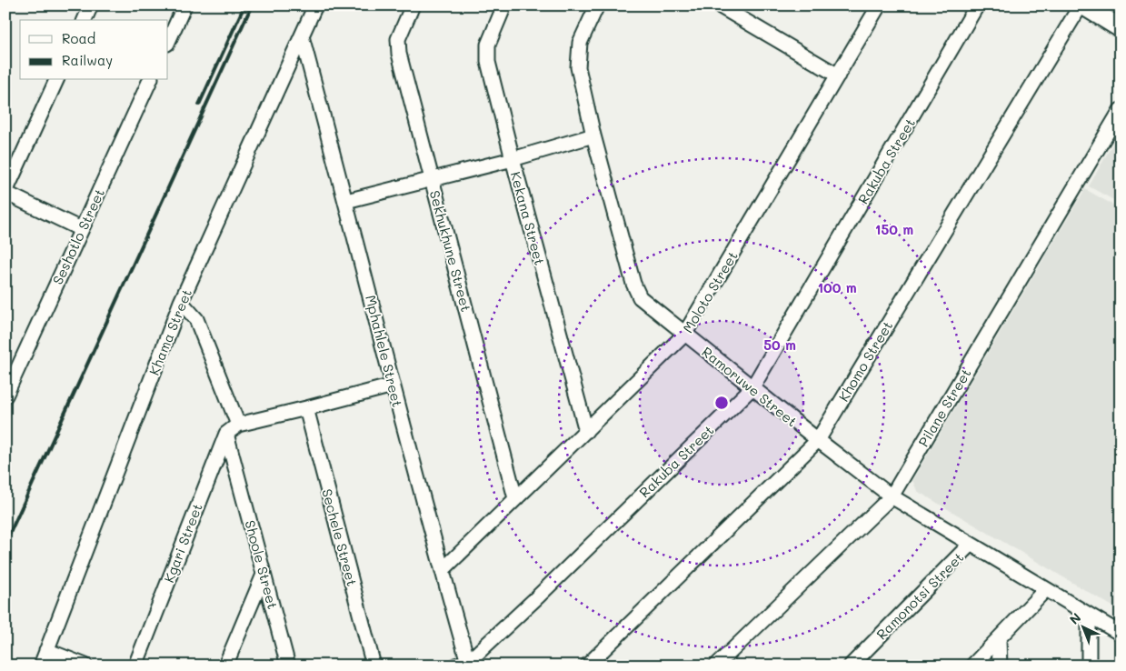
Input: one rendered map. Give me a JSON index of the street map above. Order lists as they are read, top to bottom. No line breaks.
{"streets":{"street":["Rakuba Street","Kekana Street","Seshotlo Street","Sekhukhune Street","Moloto Street","Khama Street","Mphahlele Street","Khomo Street","Ramoruwe Street","Pilane Street","Sechele Street","Kgari Street","Shoole Street","Ramonotsi Street"]},"crossings":[["Rakuba Street","Mphahlele Street"],["Rakuba Street","Ramoruwe Street"],["Kekana Street","Moloto Street"],["Sekhukhune Street","Moloto Street"],["Moloto Street","Mphahlele Street"],["Moloto Street","Ramoruwe Street"],["Khama Street","Mphahlele Street"],["Mphahlele Street","Kgari Street"],["Khomo Street","Ramoruwe Street"],["Ramoruwe Street","Pilane Street"],["Ramoruwe Street","Ramonotsi Street"],["Sechele Street","Kgari Street"],["Kgari Street","Shoole Street"]],"legend":["Road","Railway"],"north":"top left","rings":["150 m","100 m","50 m"]}
